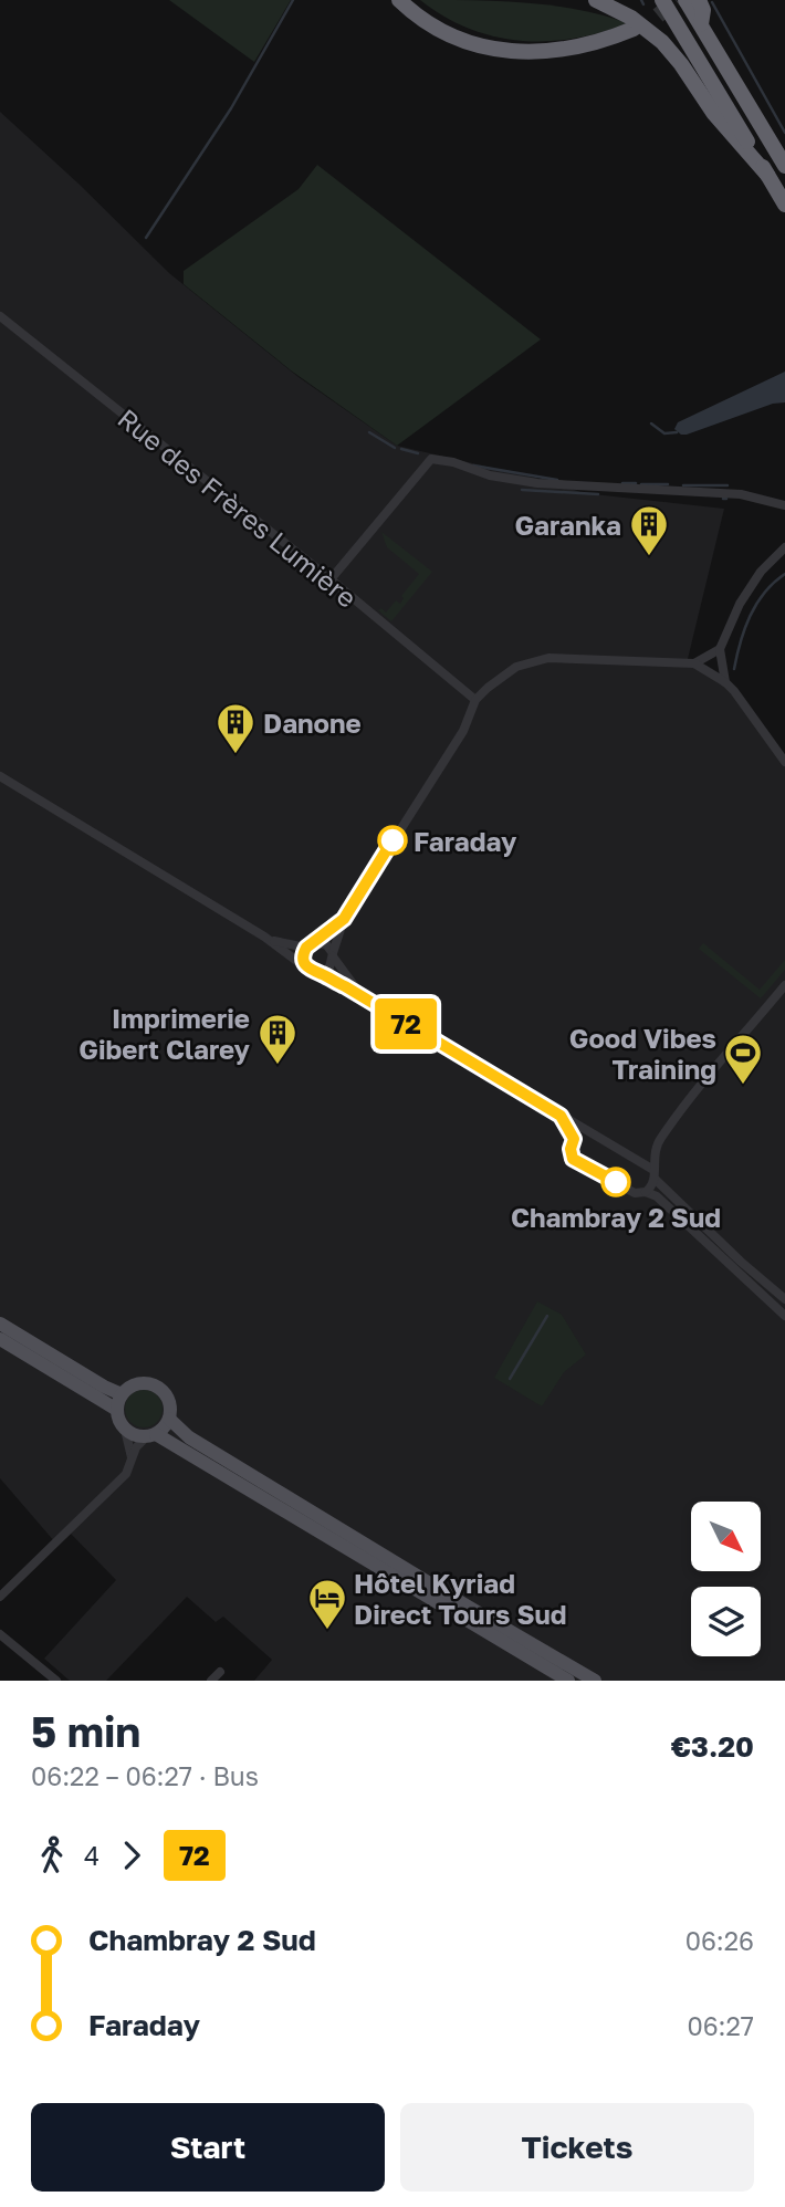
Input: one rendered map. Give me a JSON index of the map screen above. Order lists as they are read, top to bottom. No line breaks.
{"streets":{"street":["Rue des Frères Lumière"]},"places":{"building":["Garanka","Danone","Imprimerie Gibert Clarey"],"other":["Faraday","Chambray 2 Sud"],"sports":["Good Vibes Training"],"hotel":["Hôtel Kyriad Direct Tours Sud"]},"lines":["bus line 72"],"north":"bottom right","page":{"on_map":"72","heading":["5 min","06:22 – 06:27 · Bus","€3.20"],"legs":["4","72"],"list":[{"name":"Chambray 2 Sud","value":"06:26"},{"name":"Faraday","value":"06:27"}],"buttons":["Start","Tickets"]}}
